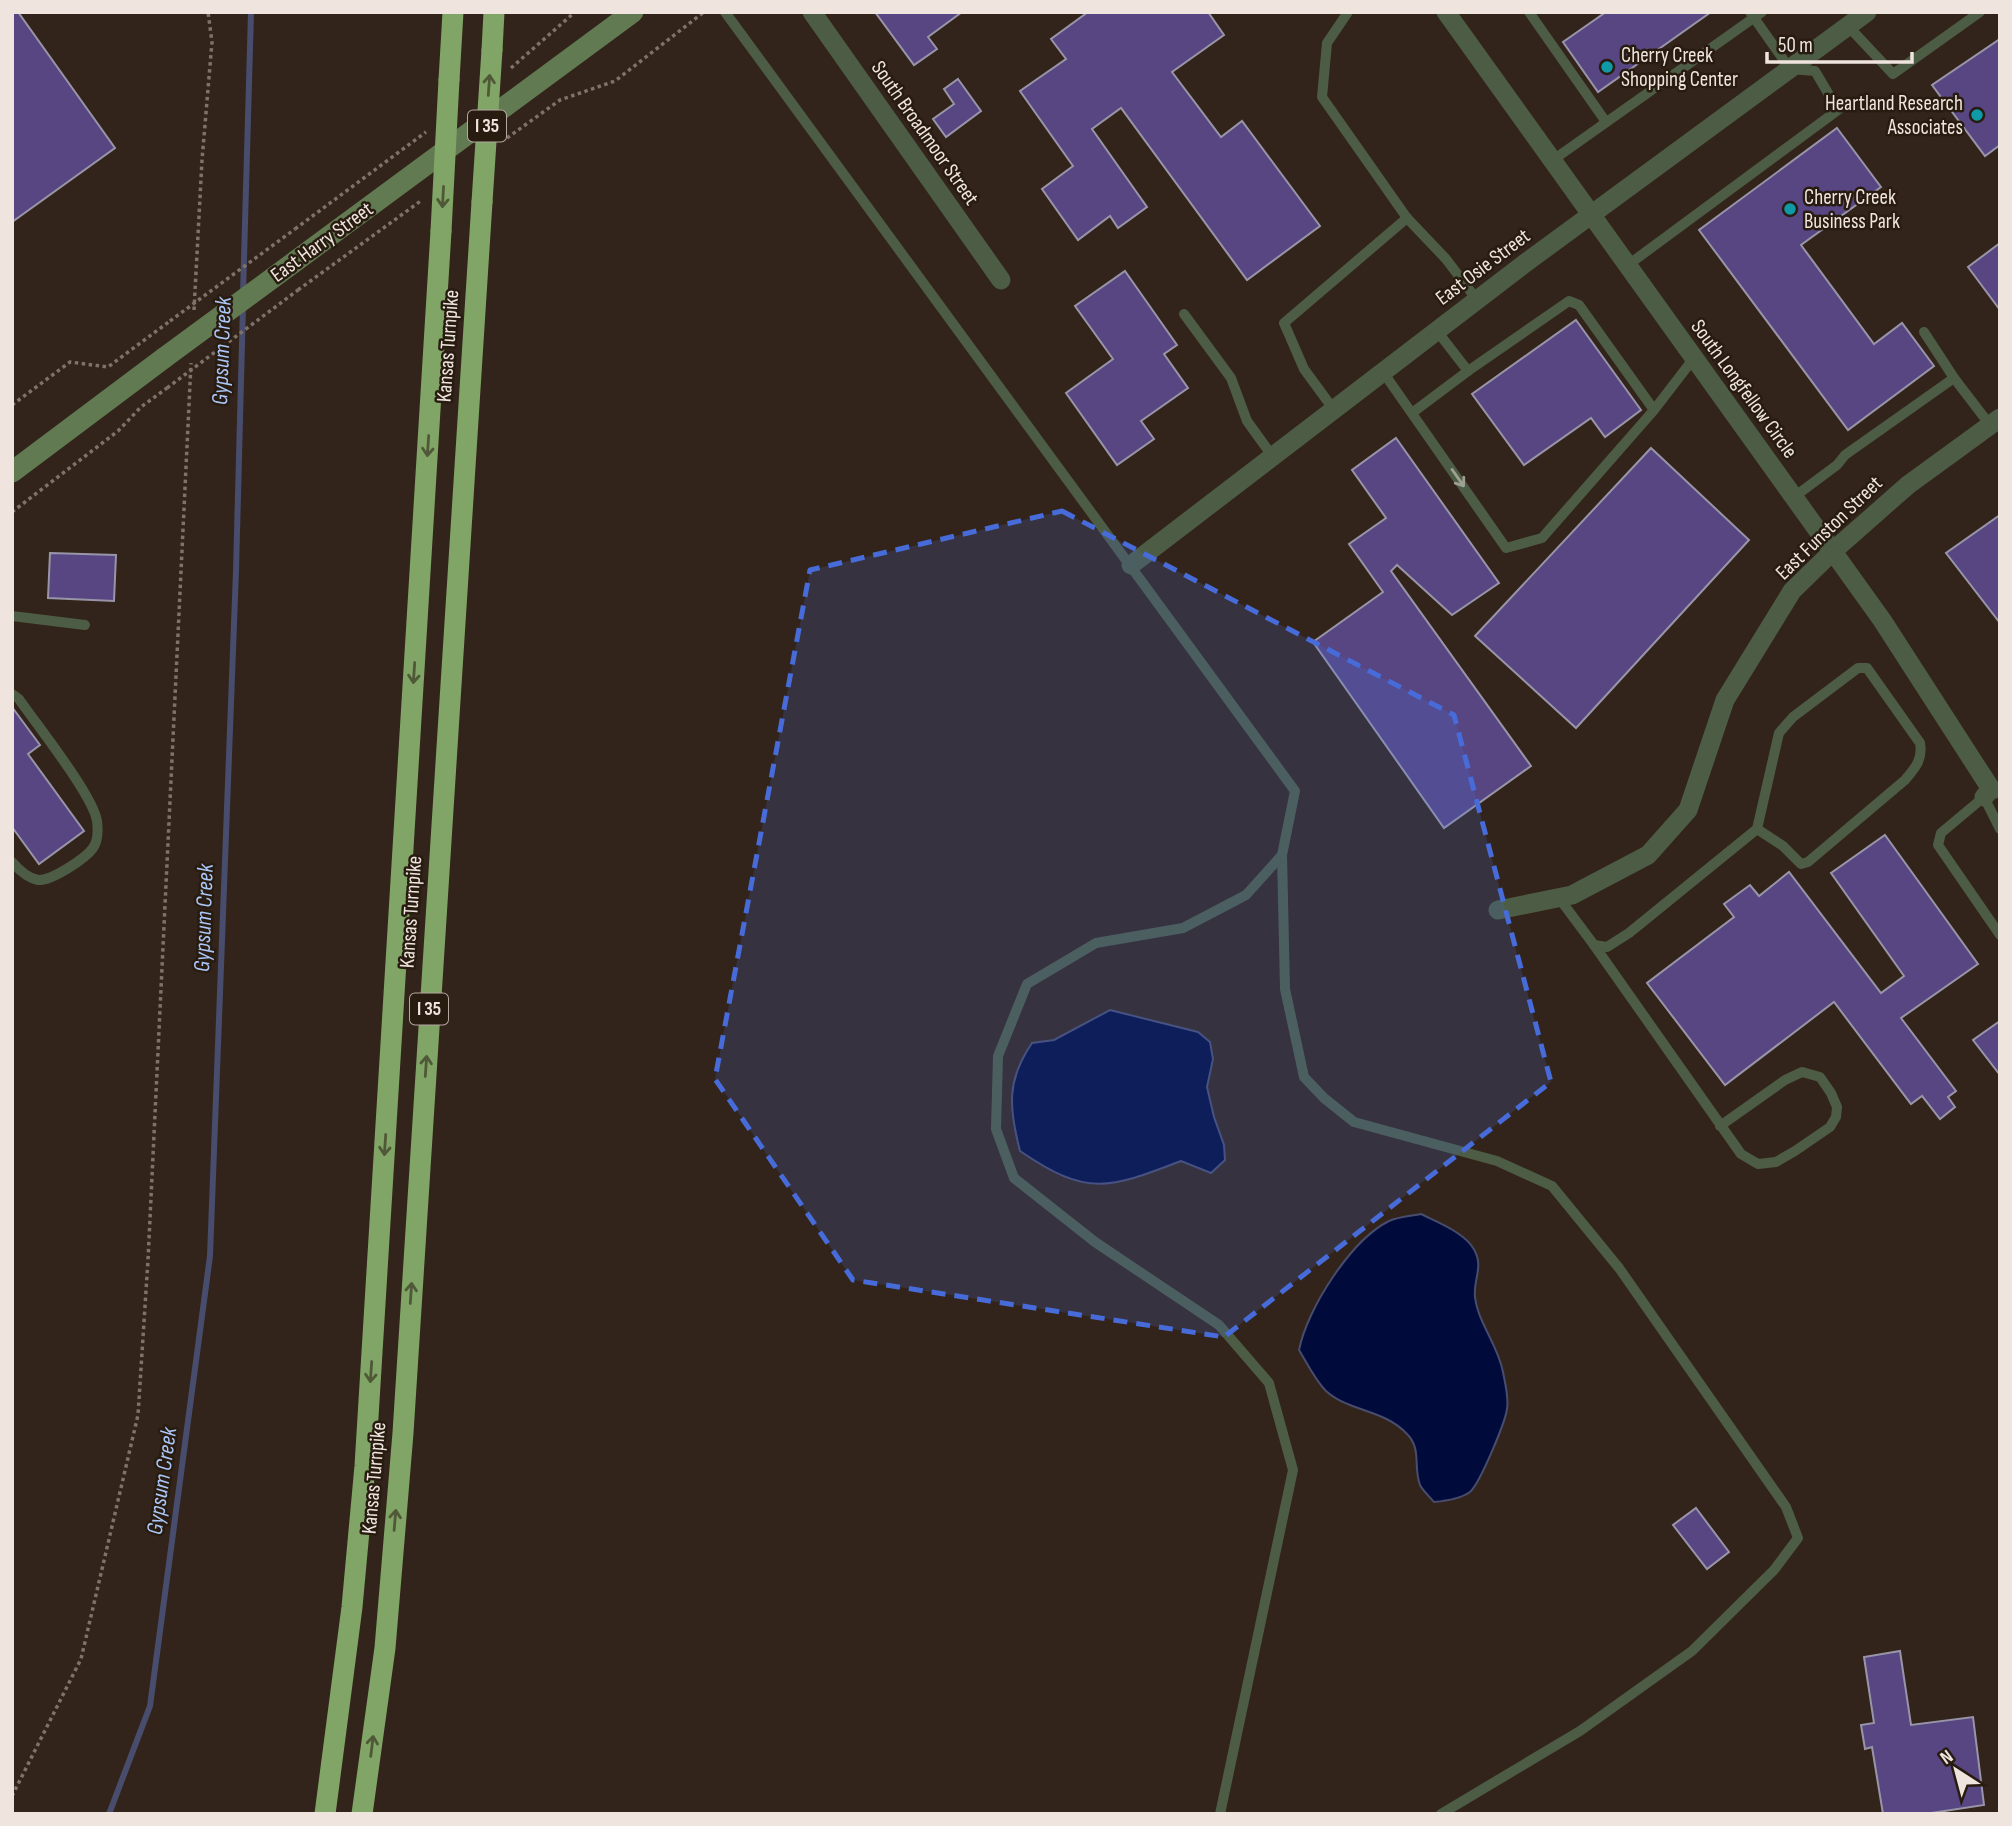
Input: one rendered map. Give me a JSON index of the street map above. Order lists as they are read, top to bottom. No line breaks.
{"streets":{"highway":["I 35","Kansas Turnpike"],"main road":["East Harry Street"],"street":["South Broadmoor Street","East Osie Street","South Longfellow Circle","East Funston Street"]},"crossings":[["East Osie Street","South Longfellow Circle"],["South Longfellow Circle","East Funston Street"]],"water":["Gypsum Creek"],"places":["Cherry Creek Shopping Center","Heartland Research Associates","Cherry Creek Business Park"],"scale_bar":"50 m","north":"top left"}
